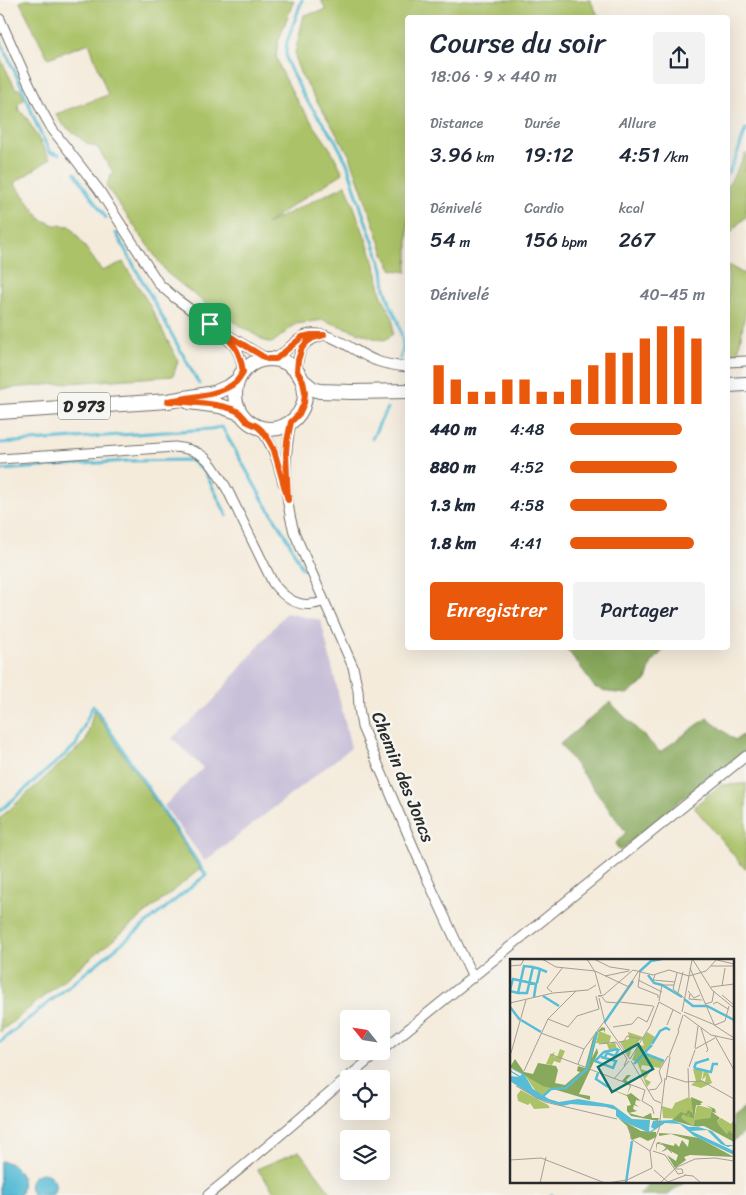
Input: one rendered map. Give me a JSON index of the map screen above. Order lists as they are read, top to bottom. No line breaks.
{"streets":{"main road":["D 973"],"street":["Chemin des Joncs"]},"crossings":[["D 973","Chemin des Joncs"]],"north":"top left","page":{"heading":["Course du soir","18:06 · 9 × 440 m"],"stats":[["Distance","3.96 km"],["Durée","19:12"],["Allure","4:51 /km"],["Dénivelé","54 m"],["Cardio","156 bpm"],["kcal","267"]],"chart":["Dénivelé","40–45 m"],"list":[{"name":"440 m","note":"4:48"},{"name":"880 m","note":"4:52"},{"name":"1.3 km","note":"4:58"},{"name":"1.8 km","note":"4:41"}],"buttons":["Enregistrer","Partager"]}}
